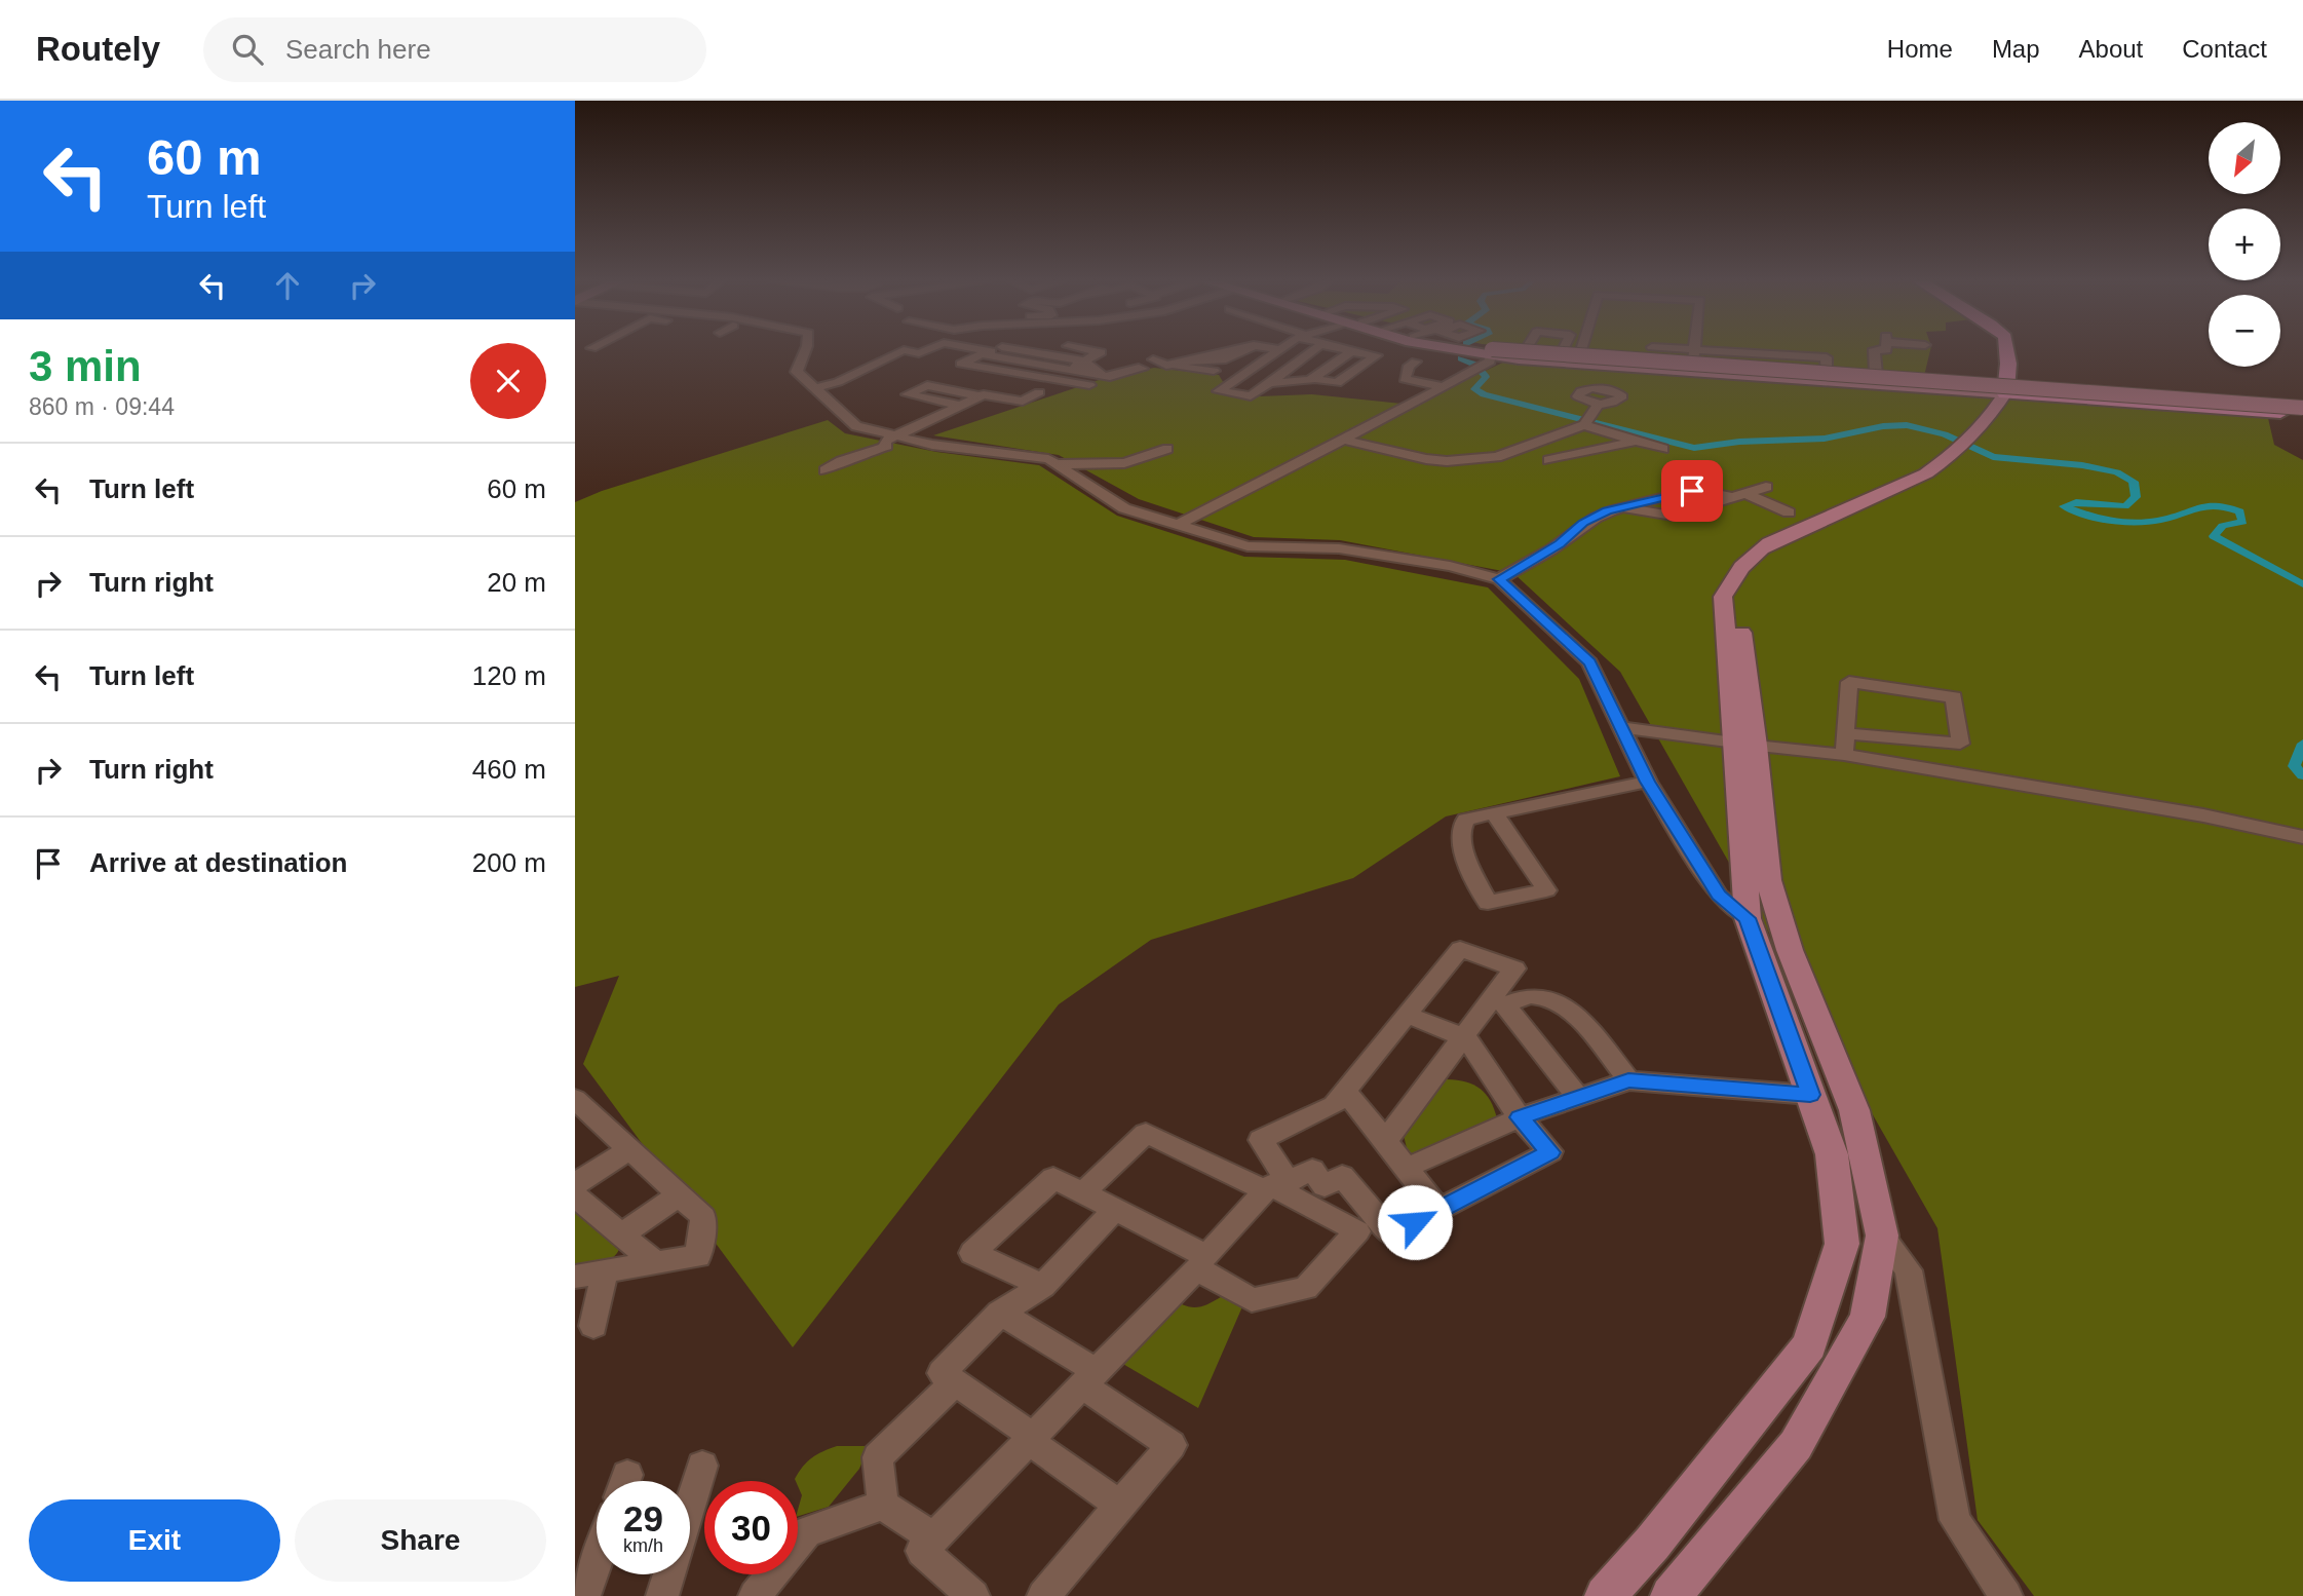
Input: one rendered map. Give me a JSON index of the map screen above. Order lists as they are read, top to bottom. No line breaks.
{"north":"bottom left","page":{"header":"Routely","search":"Search here","nav":["Home","Map","About","Contact"],"turn":["60 m","Turn left"],"map_buttons":["+","−"],"heading":["3 min","860 m · 09:44"],"list":[{"name":"Turn left","value":"60 m"},{"name":"Turn right","value":"20 m"},{"name":"Turn left","value":"120 m"},{"name":"Turn right","value":"460 m"},{"name":"Arrive at destination","value":"200 m"}],"speed":"29 km/h","limit":"30","buttons":["Exit","Share"]}}
